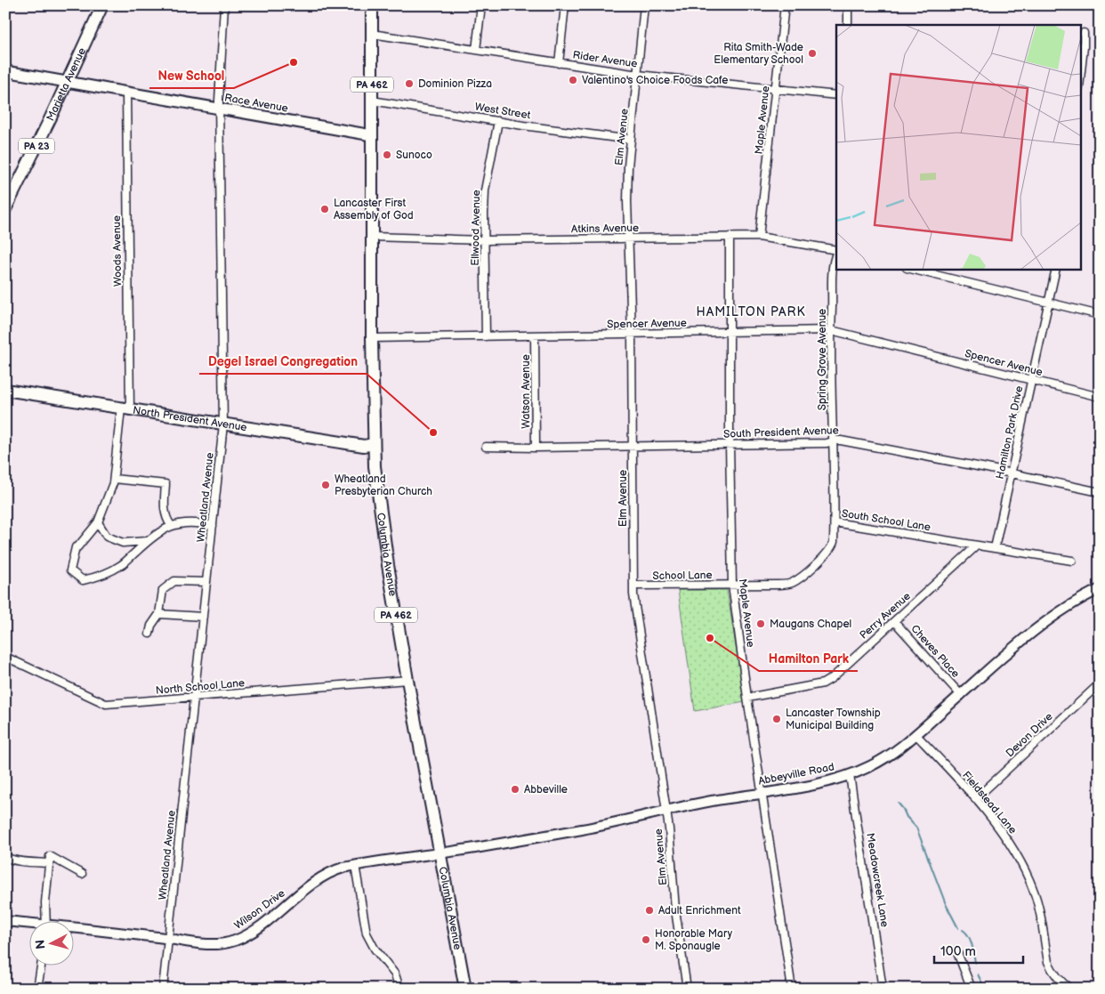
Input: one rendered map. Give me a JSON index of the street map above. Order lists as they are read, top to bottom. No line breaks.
{"streets":{"main road":["Marietta Avenue","PA 462","Race Avenue","PA 23","North President Avenue","Columbia Avenue"],"street":["Rider Avenue","West Street","Maple Avenue","Elm Avenue","Ellwood Avenue","Atkins Avenue","Woods Avenue","Spencer Avenue","Spring Grove Avenue","Watson Avenue","South President Avenue","Hamilton Park Drive","Wheatland Avenue","South School Lane","School Lane","Perry Avenue","Cheves Place","North School Lane","Devon Drive","Abbeyville Road","Fieldstead Lane","Meadowcreek Lane","Wilson Drive"]},"crossings":[["Rider Avenue","Maple Avenue"],["Rider Avenue","Elm Avenue"],["Rider Avenue","Columbia Avenue"],["Marietta Avenue","Race Avenue"],["Race Avenue","Woods Avenue"],["Race Avenue","Wheatland Avenue"],["Race Avenue","Columbia Avenue"],["West Street","Elm Avenue"],["West Street","Ellwood Avenue"],["West Street","Columbia Avenue"],["Maple Avenue","Atkins Avenue"],["Maple Avenue","Spencer Avenue"],["Maple Avenue","South President Avenue"],["Maple Avenue","South School Lane"],["Maple Avenue","School Lane"],["Maple Avenue","Perry Avenue"],["Maple Avenue","Abbeyville Road"],["Elm Avenue","Atkins Avenue"],["Elm Avenue","Spencer Avenue"],["Elm Avenue","South President Avenue"],["Elm Avenue","School Lane"],["Elm Avenue","Abbeyville Road"],["Ellwood Avenue","Atkins Avenue"],["Ellwood Avenue","Spencer Avenue"],["Atkins Avenue","Columbia Avenue"],["Woods Avenue","North President Avenue"],["Spencer Avenue","Spring Grove Avenue"],["Spencer Avenue","Watson Avenue"],["Spencer Avenue","Hamilton Park Drive"],["Spencer Avenue","Columbia Avenue"],["Spring Grove Avenue","South President Avenue"],["Spring Grove Avenue","South School Lane"],["Watson Avenue","South President Avenue"],["North President Avenue","Wheatland Avenue"],["North President Avenue","Columbia Avenue"],["South President Avenue","Hamilton Park Drive"],["Hamilton Park Drive","South School Lane"],["Wheatland Avenue","North School Lane"],["Wheatland Avenue","Wilson Drive"],["South School Lane","School Lane"],["South School Lane","Perry Avenue"],["Columbia Avenue","North School Lane"],["Columbia Avenue","Abbeyville Road"],["Columbia Avenue","Wilson Drive"],["Perry Avenue","Cheves Place"],["Cheves Place","Abbeyville Road"],["Devon Drive","Fieldstead Lane"],["Abbeyville Road","Fieldstead Lane"],["Abbeyville Road","Meadowcreek Lane"],["Abbeyville Road","Wilson Drive"]],"districts":["HAMILTON PARK"],"places":["Rita Smith-Wade Elementary School","New School","Valentino's Choice Foods Cafe","Dominion Pizza","Sunoco","Lancaster First Assembly of God","Degel Israel Congregation","Wheatland Presbyterian Church","Maugans Chapel","Hamilton Park","Lancaster Township Municipal Building","Abbeville","Adult Enrichment","Honorable Mary M. Sponaugle"],"scale_bar":"100 m","north":"left"}
